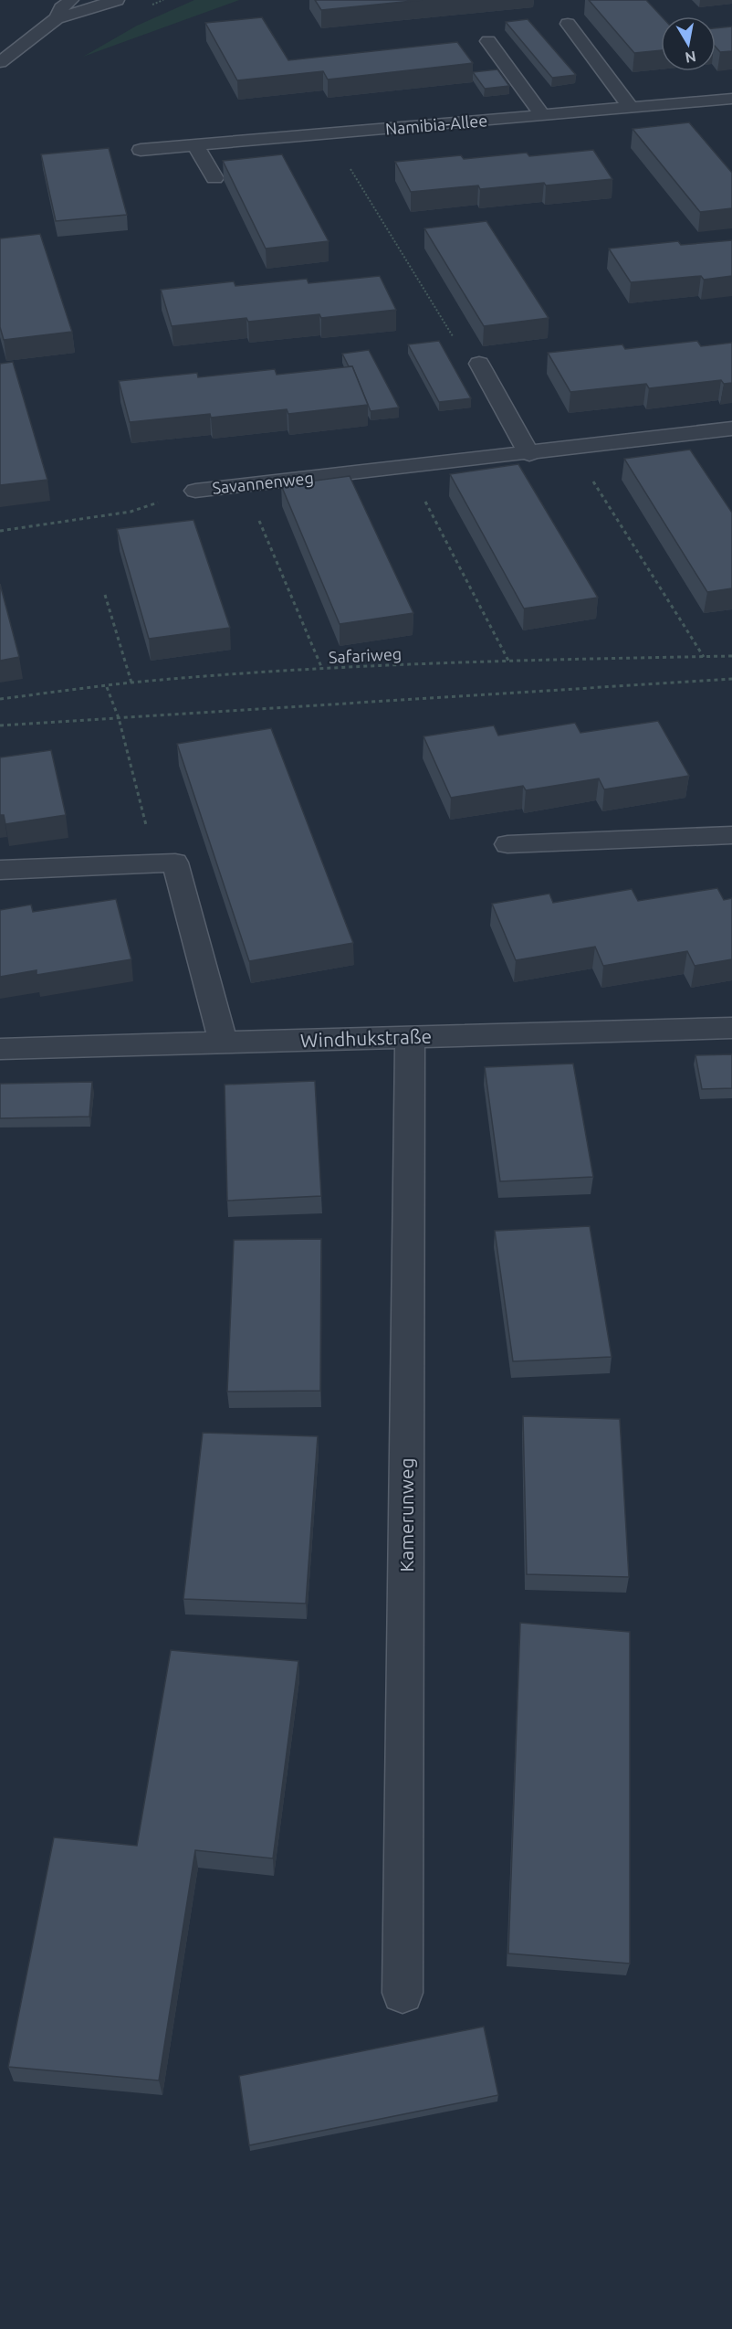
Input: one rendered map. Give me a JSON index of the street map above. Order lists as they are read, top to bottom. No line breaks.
{"streets":{"street":["Namibia-Allee","Savannenweg","Windhukstraße","Kamerunweg"],"path":["Safariweg"]},"crossings":[["Windhukstraße","Kamerunweg"]],"north":"bottom"}
